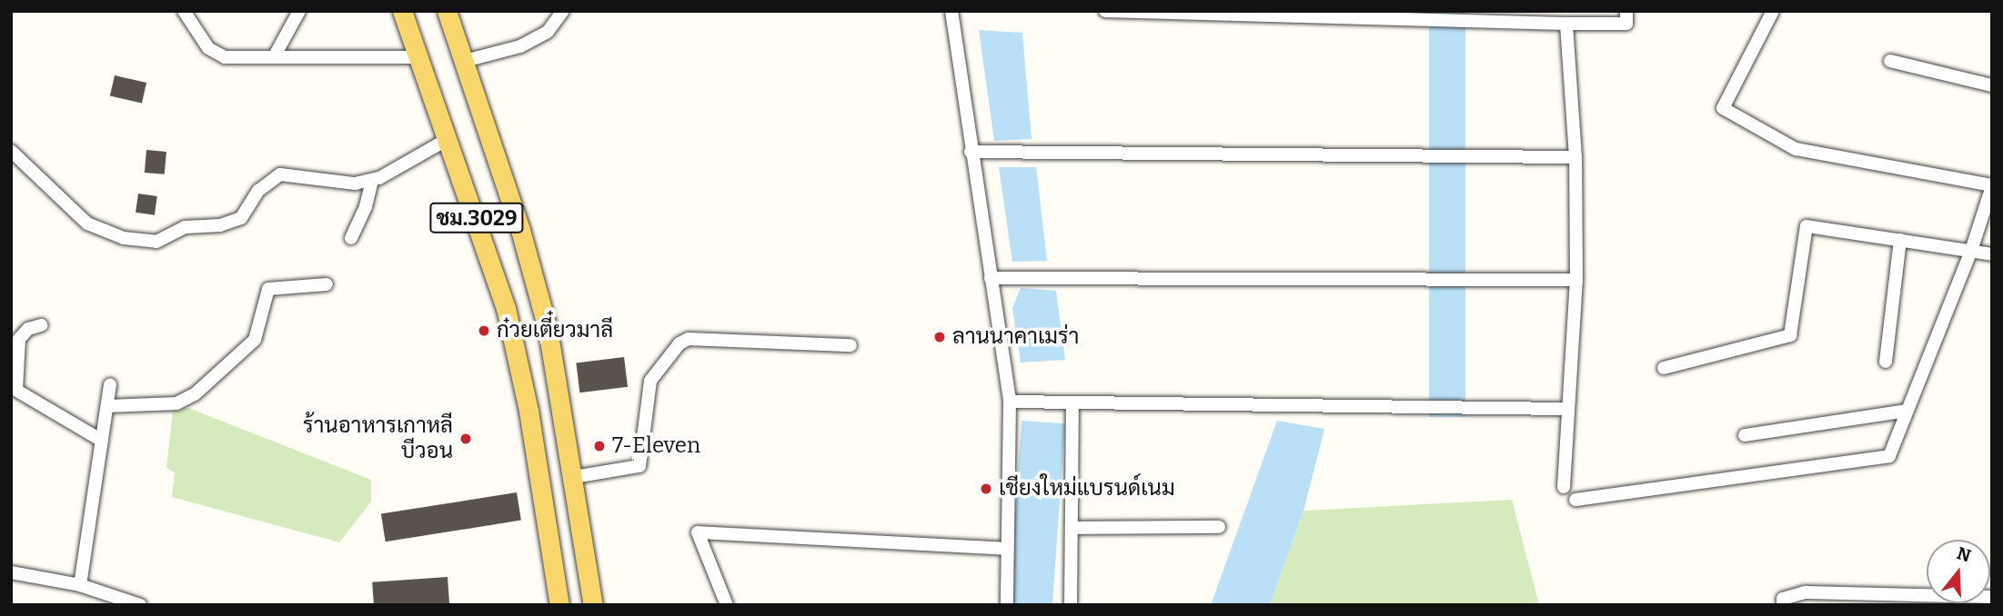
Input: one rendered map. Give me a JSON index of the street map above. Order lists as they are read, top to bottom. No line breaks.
{"streets":{"main road":["ชม.3029"]},"places":["ก๋วยเตี๋ยวมาลี","ลานนาคาเมร่า","ร้านอาหารเกาหลี บีวอน","7-Eleven","เชียงใหม่แบรนด์เนม"],"north":"top"}
